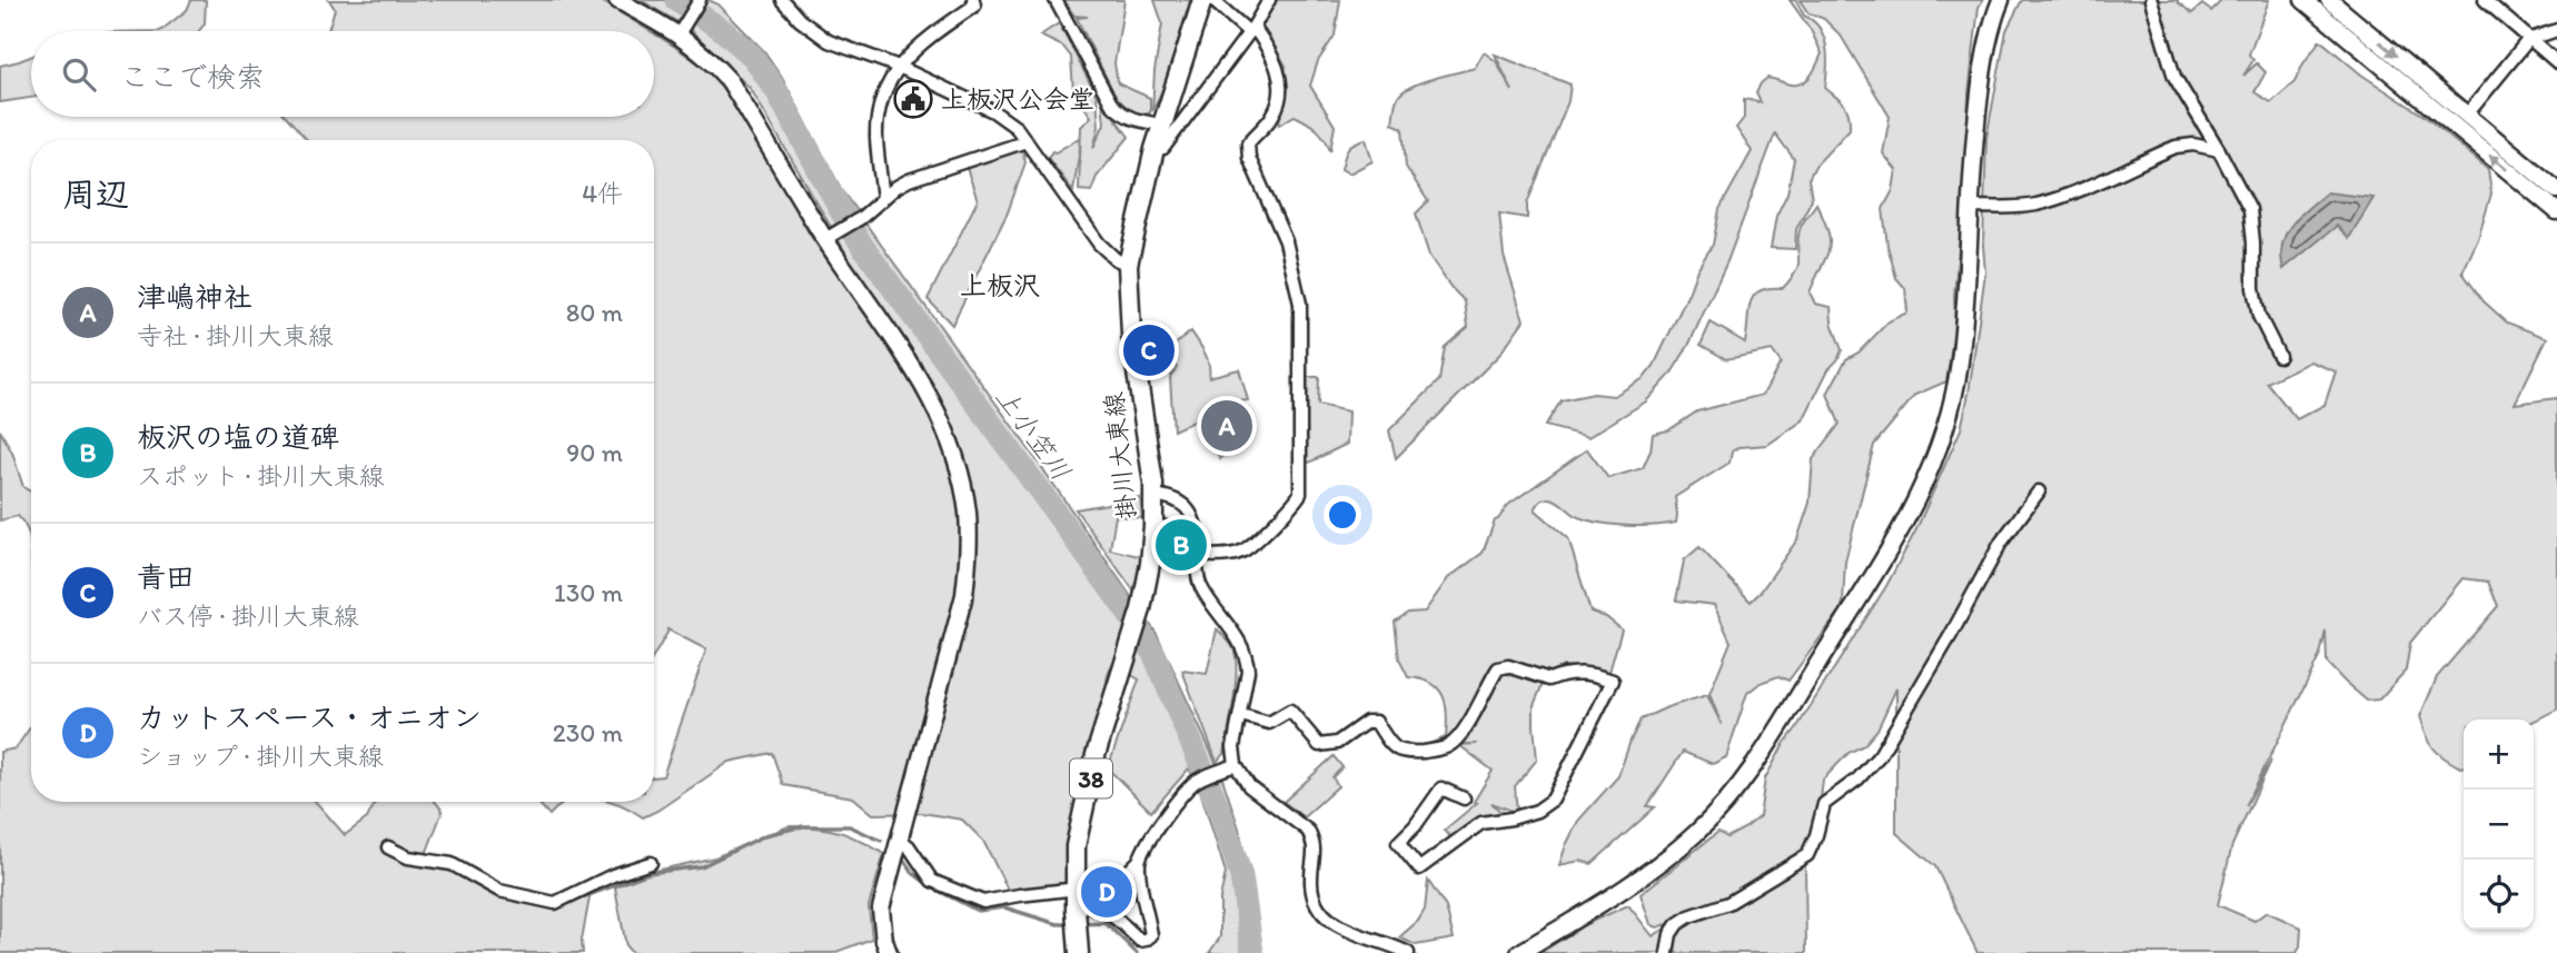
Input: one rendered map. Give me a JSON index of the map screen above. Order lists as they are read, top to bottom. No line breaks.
{"streets":{"main road":["掛川大東線","38"]},"districts":["上板沢"],"water":["上小笠川"],"places":{"public building":["上板沢公会堂"]},"page":{"search":"ここで検索","heading":["周辺","4件"],"list":[{"mark":"A","name":"津嶋神社","note":"寺社 · 掛川大東線","value":"80 m"},{"mark":"B","name":"板沢の塩の道碑","note":"スポット · 掛川大東線","value":"90 m"},{"mark":"C","name":"青田","note":"バス停 · 掛川大東線","value":"130 m"},{"mark":"D","name":"カットスペース・オニオン","note":"ショップ · 掛川大東線","value":"230 m"}],"pins":["C","A","B","D"],"map_buttons":["+","−"]}}
